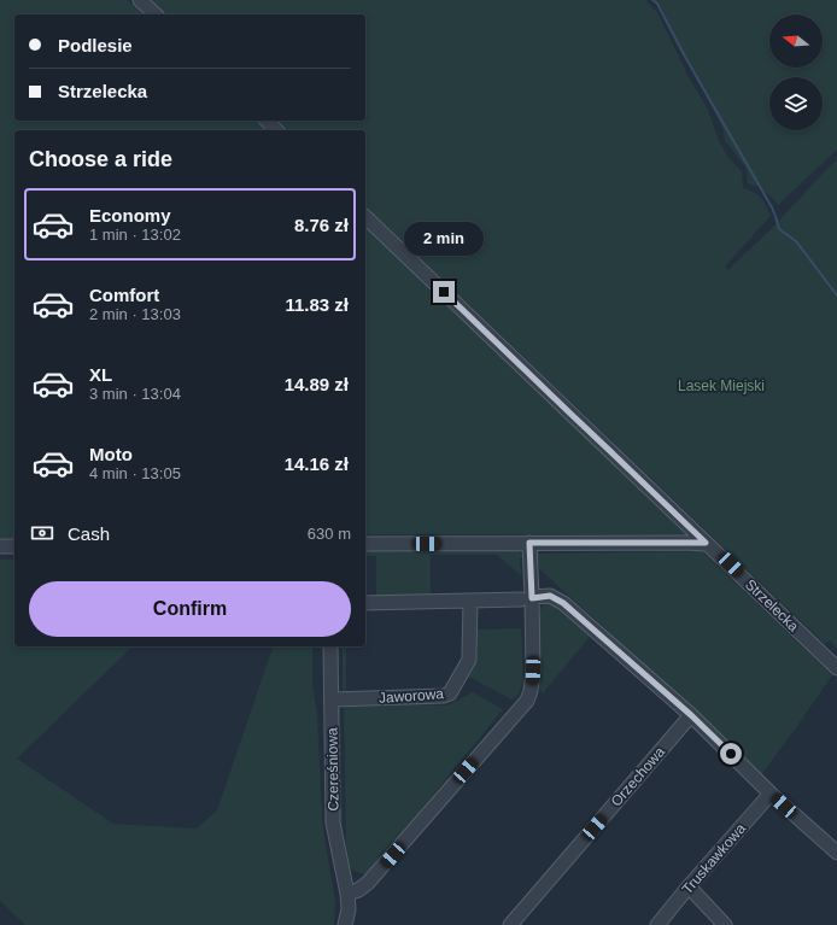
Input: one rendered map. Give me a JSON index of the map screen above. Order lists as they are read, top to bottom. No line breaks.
{"streets":{"street":["Strzelecka","Jaworowa","Czereśniowa","Orzechowa","Truskawkowa"]},"crossings":[["Jaworowa","Czereśniowa"]],"parks":["Lasek Miejski"],"north":"left","page":{"banner":["Podlesie","Strzelecka"],"heading":"Choose a ride","list":[{"name":"Economy","note":"1 min · 13:02","value":"8.76 zł"},{"name":"Comfort","note":"2 min · 13:03","value":"11.83 zł"},{"name":"XL","note":"3 min · 13:04","value":"14.89 zł"},{"name":"Moto","note":"4 min · 13:05","value":"14.16 zł"}],"bubble":"2 min","pay":["Cash","630 m"],"buttons":"Confirm"}}
